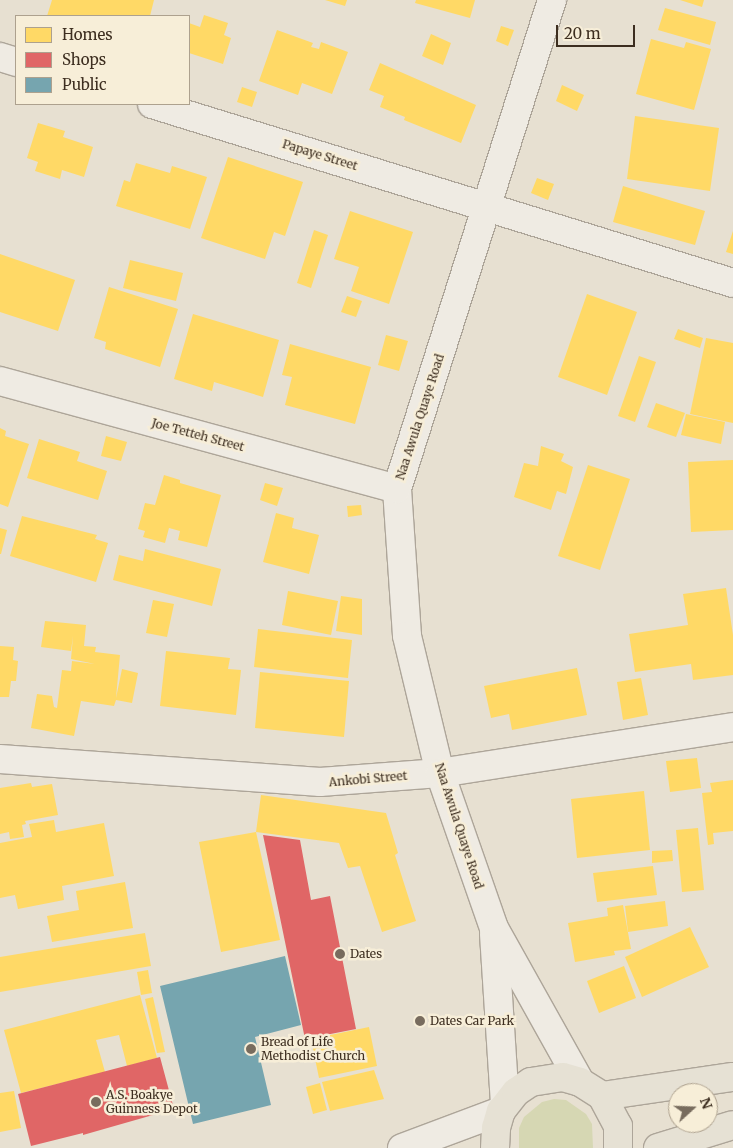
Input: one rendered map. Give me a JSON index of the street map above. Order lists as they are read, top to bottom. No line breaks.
{"streets":{"street":["Papaye Street","Naa Awula Quaye Road","Joe Tetteh Street","Ankobi Street"]},"crossings":[["Papaye Street","Naa Awula Quaye Road"],["Naa Awula Quaye Road","Joe Tetteh Street"],["Naa Awula Quaye Road","Ankobi Street"]],"places":["Dates","Dates Car Park","Bread of Life Methodist Church","A.S. Boakye Guinness Depot"],"legend":["Homes","Shops","Public"],"scale_bar":"20 m","north":"right"}
